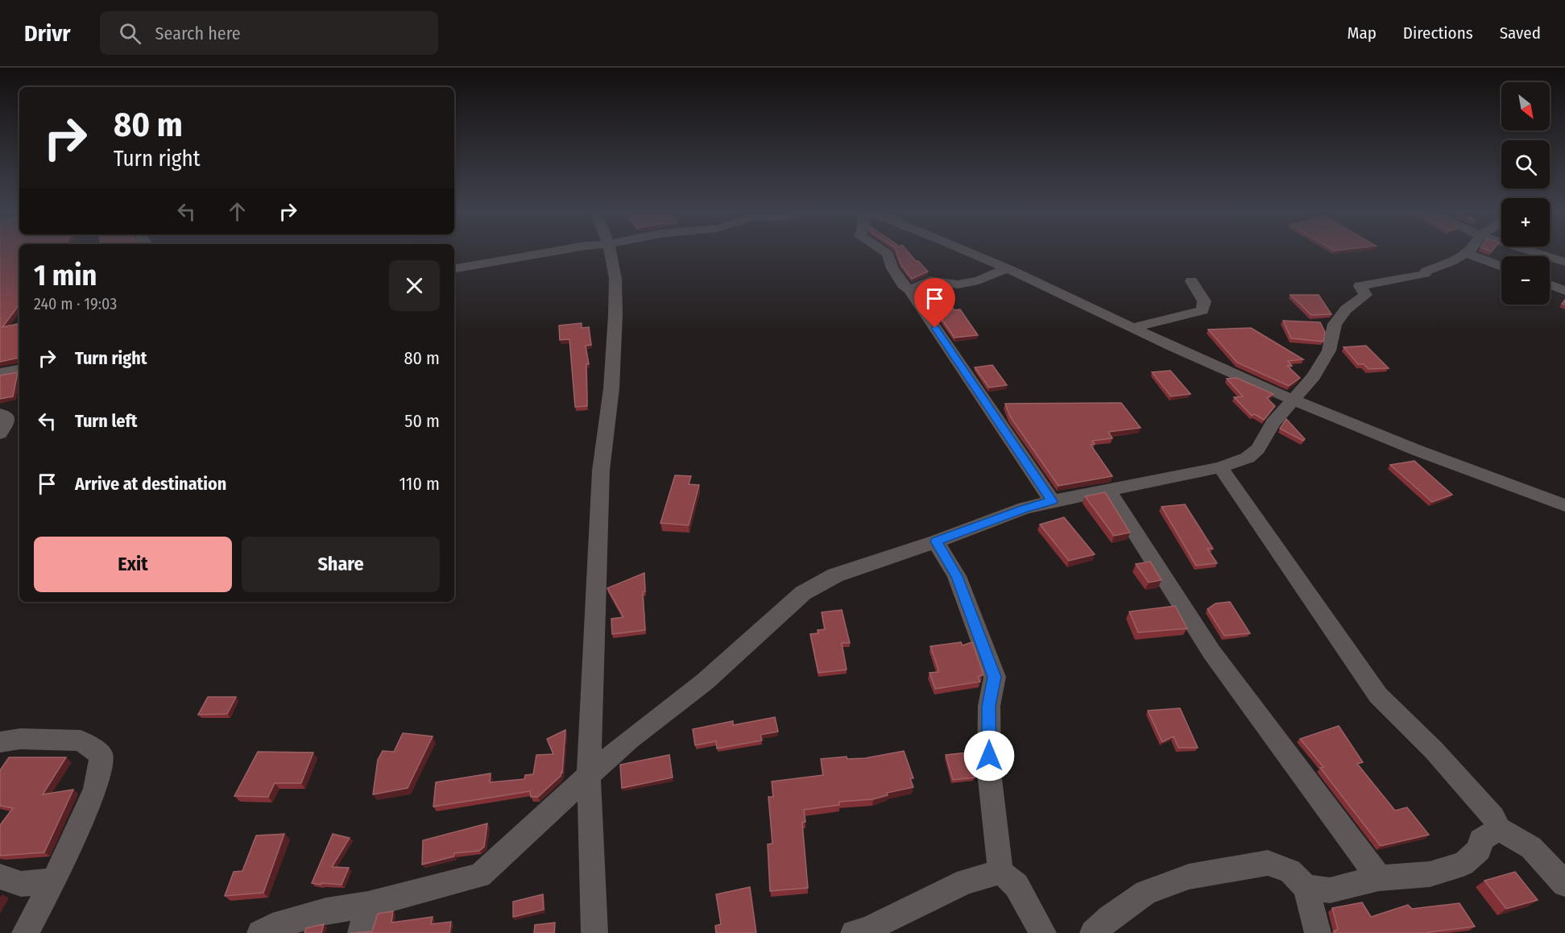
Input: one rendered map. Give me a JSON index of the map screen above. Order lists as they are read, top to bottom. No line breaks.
{"north":"bottom right","page":{"header":"Drivr","search":"Search here","nav":["Map","Directions","Saved"],"map_buttons":["+","−"],"turn":["80 m","Turn right"],"heading":["1 min","240 m · 19:03"],"list":[{"name":"Turn right","value":"80 m"},{"name":"Turn left","value":"50 m"},{"name":"Arrive at destination","value":"110 m"}],"buttons":["Exit","Share"]}}
